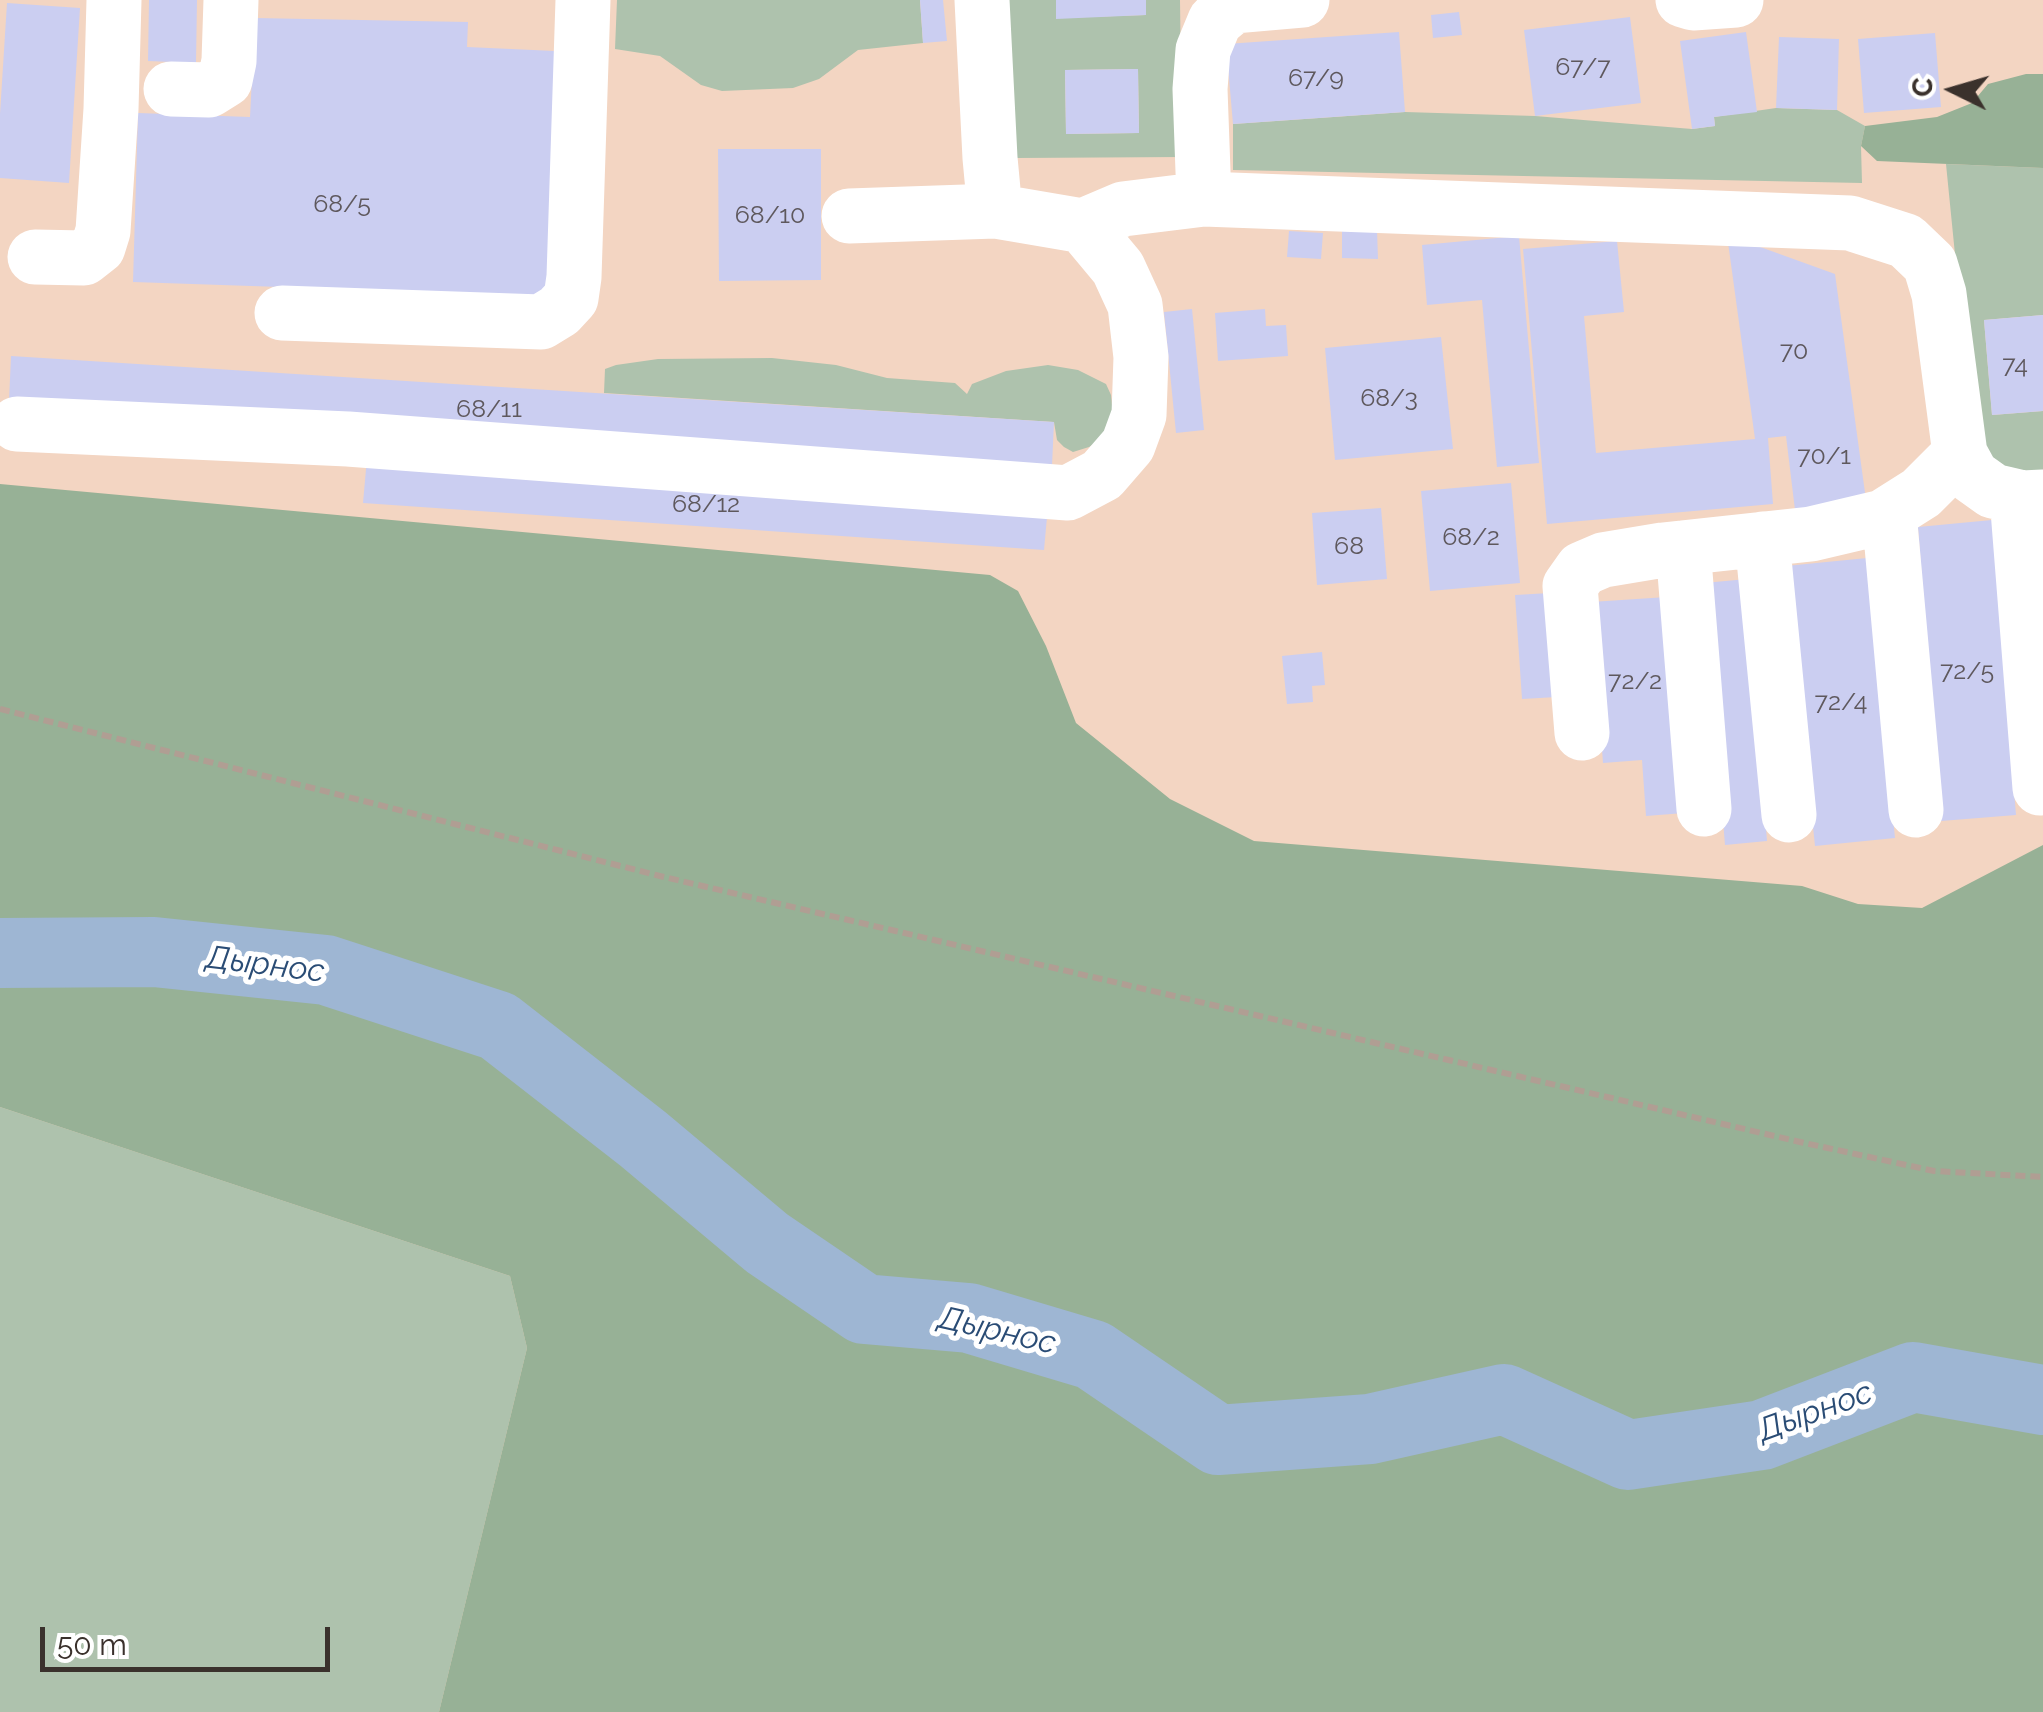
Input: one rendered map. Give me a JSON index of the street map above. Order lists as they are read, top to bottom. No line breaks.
{"water":["Дырнос"],"house_numbers":["67/7","67/9","68/5","68/10","70","74","68/3","68/11","70/1","68/12","68/2","68","72/5","72/2","72/4"],"scale_bar":"50 m","north":"left"}
